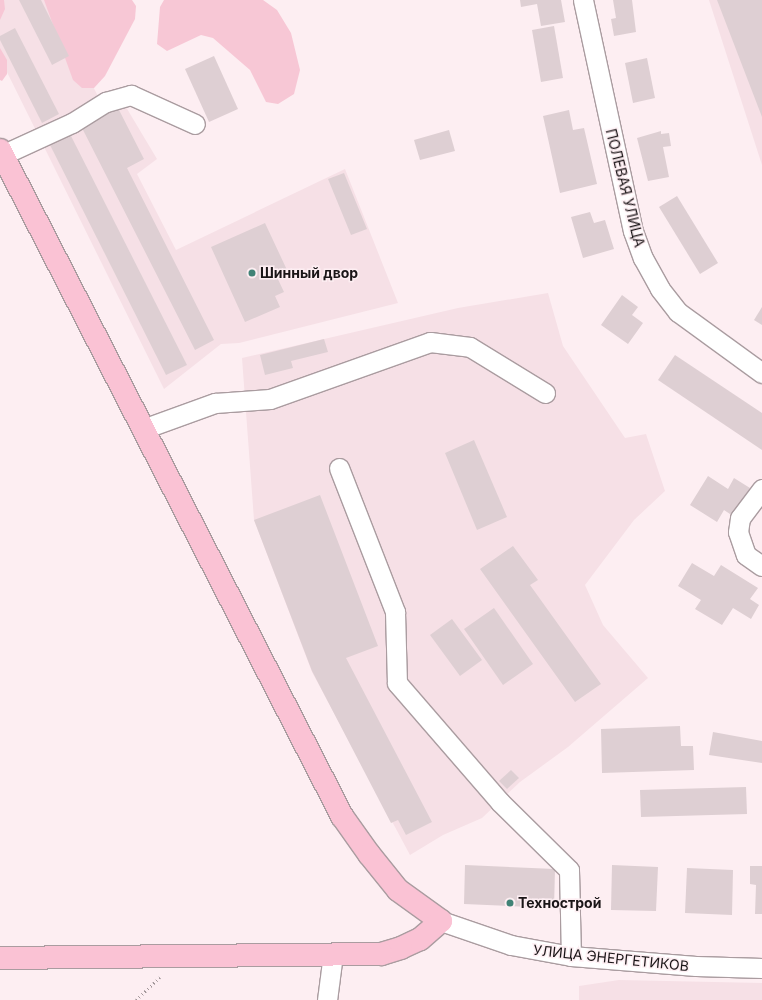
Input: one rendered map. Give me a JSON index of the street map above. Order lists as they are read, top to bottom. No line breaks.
{"streets":{"street":["ПОЛЕВАЯ УЛИЦА","УЛИЦА ЭНЕРГЕТИКОВ"]},"places":["Шинный двор","Технострой"]}
